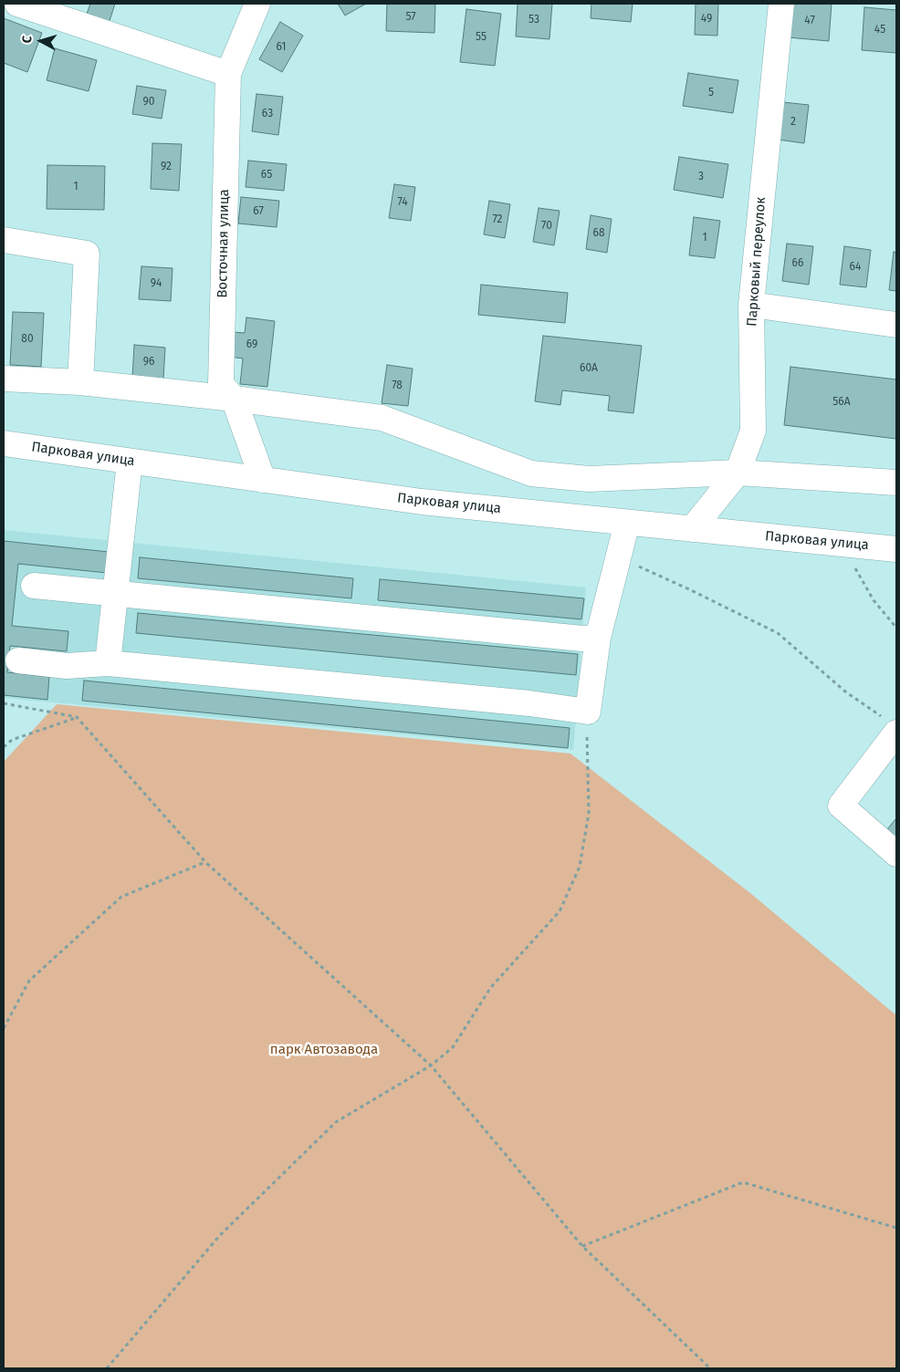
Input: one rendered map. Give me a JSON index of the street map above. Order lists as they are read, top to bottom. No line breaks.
{"streets":{"street":["Восточная улица","Парковый переулок","Парковая улица"]},"crossings":[["Восточная улица","Парковая улица"],["Парковый переулок","Парковая улица"]],"parks":["парк Автозавода"],"house_numbers":["57","49","53","47","45","55","61","5","90","63","2","92","65","3","1","74","67","72","70","68","1","66","64","94","80","69","96","60А","78","56А"],"north":"left"}
